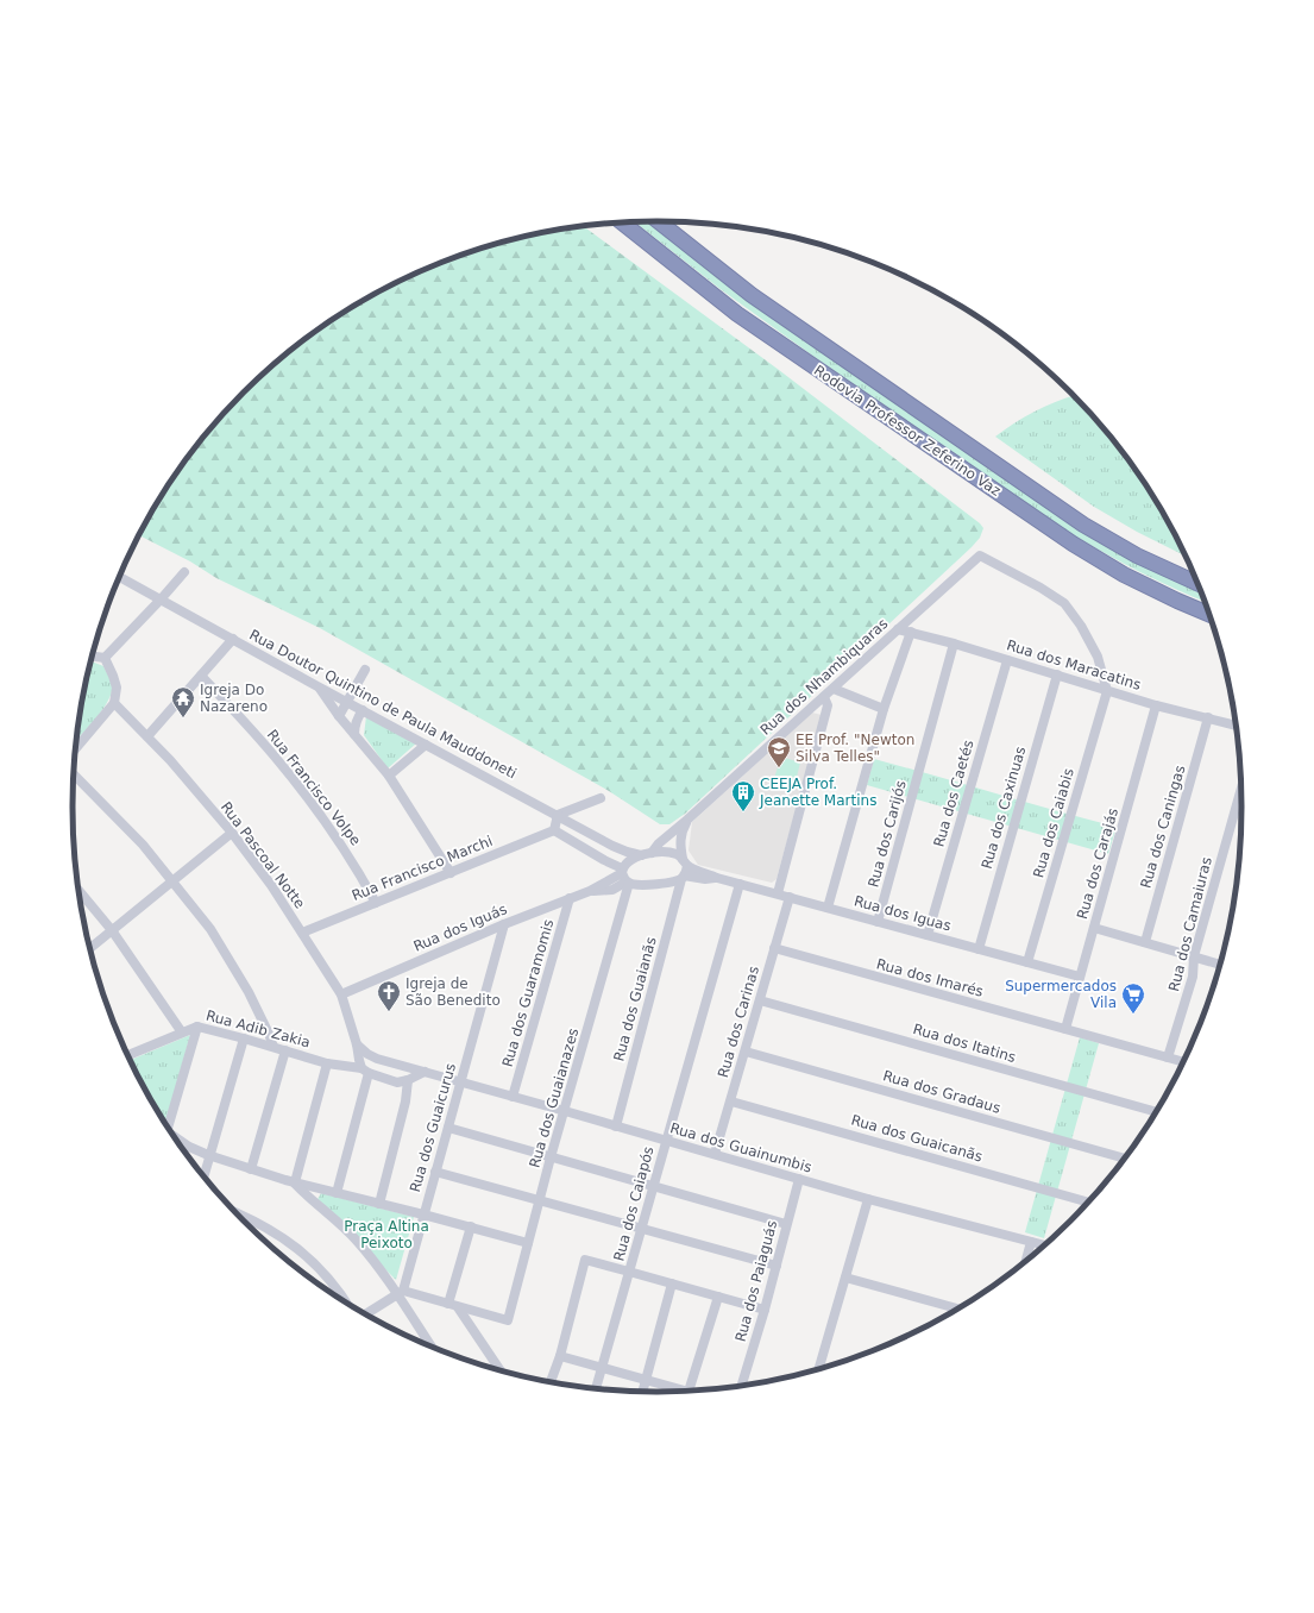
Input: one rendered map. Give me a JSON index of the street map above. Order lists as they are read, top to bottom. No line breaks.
{"streets":{"highway":["Rodovia Professor Zeferino Vaz"],"street":["Rua dos Maracatins","Rua dos Nhambiquaras","Rua Doutor Quintino de Paula Mauddoneti","Rua Francisco Volpe","Rua dos Caetés","Rua dos Caxinuas","Rua dos Caiabis","Rua dos Caningas","Rua dos Carijós","Rua Pascoal Notte","Rua dos Carajás","Rua Francisco Marchi","Rua dos Iguas","Rua dos Camaiuras","Rua dos Iguás","Rua dos Imarés","Rua dos Guaramomis","Rua dos Guaianãs","Rua dos Carinas","Rua Adib Zakia","Rua dos Itatins","Rua dos Gradaus","Rua dos Guaianazes","Rua dos Guaicurus","Rua dos Guaicanãs","Rua dos Guainumbis","Rua dos Caiapós","Rua dos Paiaguás"]},"crossings":[["Rua dos Maracatins","Rua dos Nhambiquaras"],["Rua dos Maracatins","Rua dos Caetés"],["Rua dos Maracatins","Rua dos Caxinuas"],["Rua dos Maracatins","Rua dos Caiabis"],["Rua dos Maracatins","Rua dos Caningas"],["Rua dos Maracatins","Rua dos Carijós"],["Rua dos Maracatins","Rua dos Carajás"],["Rua dos Nhambiquaras","Rua dos Caiabis"],["Rua dos Nhambiquaras","Rua dos Iguas"],["Rua dos Nhambiquaras","Rua dos Guaianãs"],["Rua Doutor Quintino de Paula Mauddoneti","Rua dos Iguas"],["Rua Francisco Volpe","Rua Francisco Marchi"],["Rua dos Caetés","Rua dos Iguas"],["Rua dos Caxinuas","Rua dos Iguas"],["Rua dos Caiabis","Rua dos Iguas"],["Rua dos Carijós","Rua dos Iguas"],["Rua Pascoal Notte","Rua Francisco Marchi"],["Rua Pascoal Notte","Rua dos Iguás"],["Rua Pascoal Notte","Rua dos Guainumbis"],["Rua dos Carajás","Rua dos Iguas"],["Rua dos Carajás","Rua dos Imarés"],["Rua dos Iguas","Rua dos Iguás"],["Rua dos Iguas","Rua dos Guaianãs"],["Rua dos Iguas","Rua dos Carinas"],["Rua dos Iguas","Rua dos Guaianazes"],["Rua dos Iguas","Rua dos Caiapós"],["Rua dos Camaiuras","Rua dos Imarés"],["Rua dos Iguás","Rua dos Guaramomis"],["Rua dos Iguás","Rua dos Guaianazes"],["Rua dos Iguás","Rua dos Guaicurus"],["Rua dos Imarés","Rua dos Carinas"],["Rua dos Guaramomis","Rua dos Guainumbis"],["Rua dos Guaianãs","Rua dos Guainumbis"],["Rua dos Carinas","Rua dos Itatins"],["Rua dos Carinas","Rua dos Gradaus"],["Rua dos Carinas","Rua dos Guaicanãs"],["Rua dos Carinas","Rua dos Guainumbis"],["Rua dos Guaianazes","Rua dos Guainumbis"],["Rua dos Guaicurus","Rua dos Guainumbis"],["Rua dos Guainumbis","Rua dos Caiapós"],["Rua dos Guainumbis","Rua dos Paiaguás"]],"parks":["Praça Altina Peixoto"],"places":{"temple":["Igreja Do Nazareno"],"school or university":["EE Prof. \"Newton Silva Telles\""],"building":["CEEJA Prof. Jeanette Martins"],"church":["Igreja de São Benedito"],"supermarket":["Supermercados Vila"]}}
